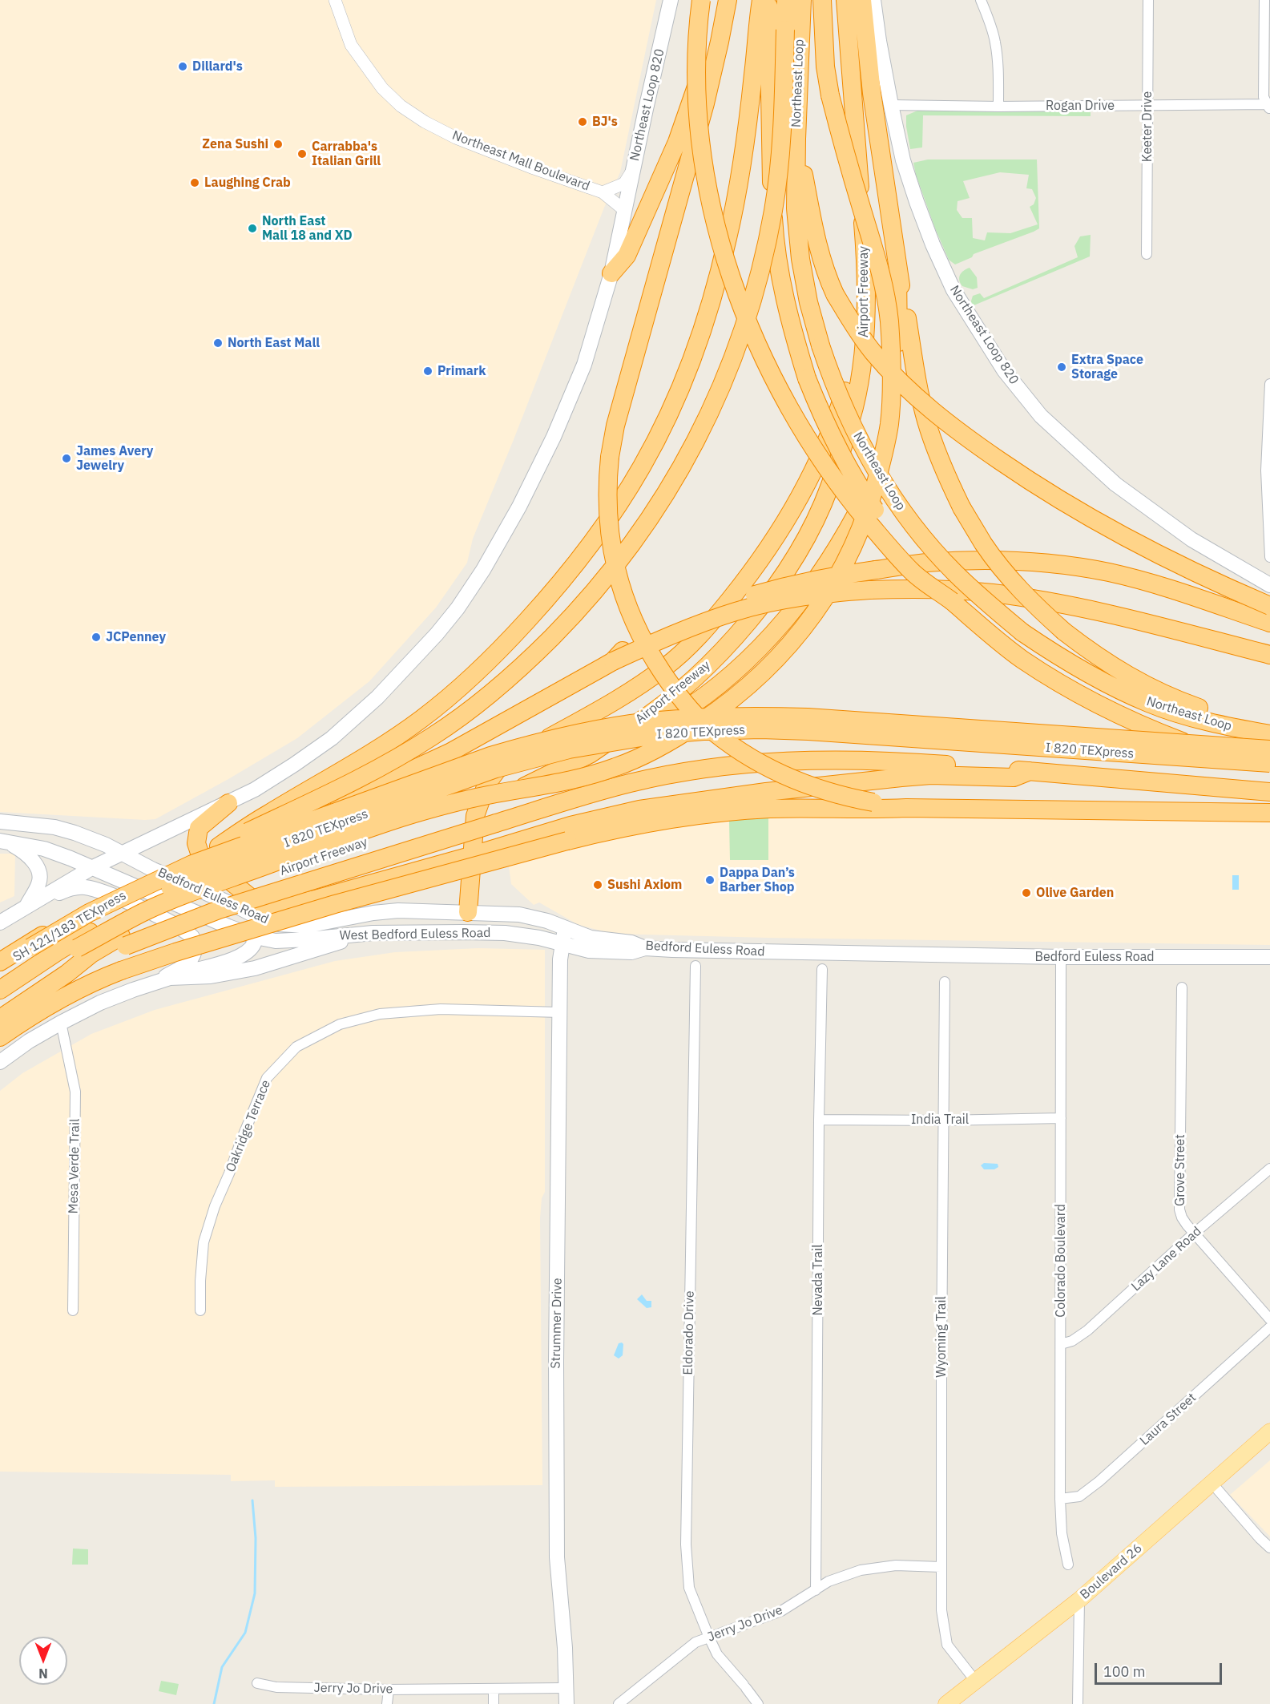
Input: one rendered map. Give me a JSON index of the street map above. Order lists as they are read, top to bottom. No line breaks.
{"streets":{"highway":["Northeast Loop","Airport Freeway","I 820 TEXpress","SH 121/183 TEXpress"],"main road":["Northeast Loop 820","Bedford Euless Road","West Bedford Euless Road","Strummer Drive","Boulevard 26"],"street":["Rogan Drive","Keeter Drive","Northeast Mall Boulevard","India Trail","Oakridge Terrace","Mesa Verde Trail","Grove Street","Lazy Lane Road","Colorado Boulevard","Nevada Trail","Eldorado Drive","Wyoming Trail","Laura Street","Jerry Jo Drive"]},"crossings":[["Northeast Loop 820","Rogan Drive"],["Northeast Loop 820","Northeast Mall Boulevard"],["Rogan Drive","Keeter Drive"],["I 820 TEXpress","SH 121/183 TEXpress"],["Bedford Euless Road","West Bedford Euless Road"],["Bedford Euless Road","Colorado Boulevard"],["Bedford Euless Road","Strummer Drive"],["West Bedford Euless Road","Strummer Drive"],["India Trail","Colorado Boulevard"],["India Trail","Nevada Trail"],["India Trail","Wyoming Trail"],["Oakridge Terrace","Strummer Drive"],["Grove Street","Lazy Lane Road"],["Lazy Lane Road","Colorado Boulevard"],["Colorado Boulevard","Laura Street"],["Nevada Trail","Jerry Jo Drive"],["Strummer Drive","Jerry Jo Drive"],["Eldorado Drive","Jerry Jo Drive"],["Wyoming Trail","Boulevard 26"],["Wyoming Trail","Jerry Jo Drive"]],"places":["Dillard's","BJ's","Zena Sushi","Carrabba's Italian Grill","Laughing Crab","North East Mall 18 and XD","North East Mall","Extra Space Storage","Primark","James Avery Jewelry","JCPenney","Dappa Dan’s Barber Shop","Sushi Axiom","Olive Garden"],"scale_bar":"100 m","north":"bottom"}
